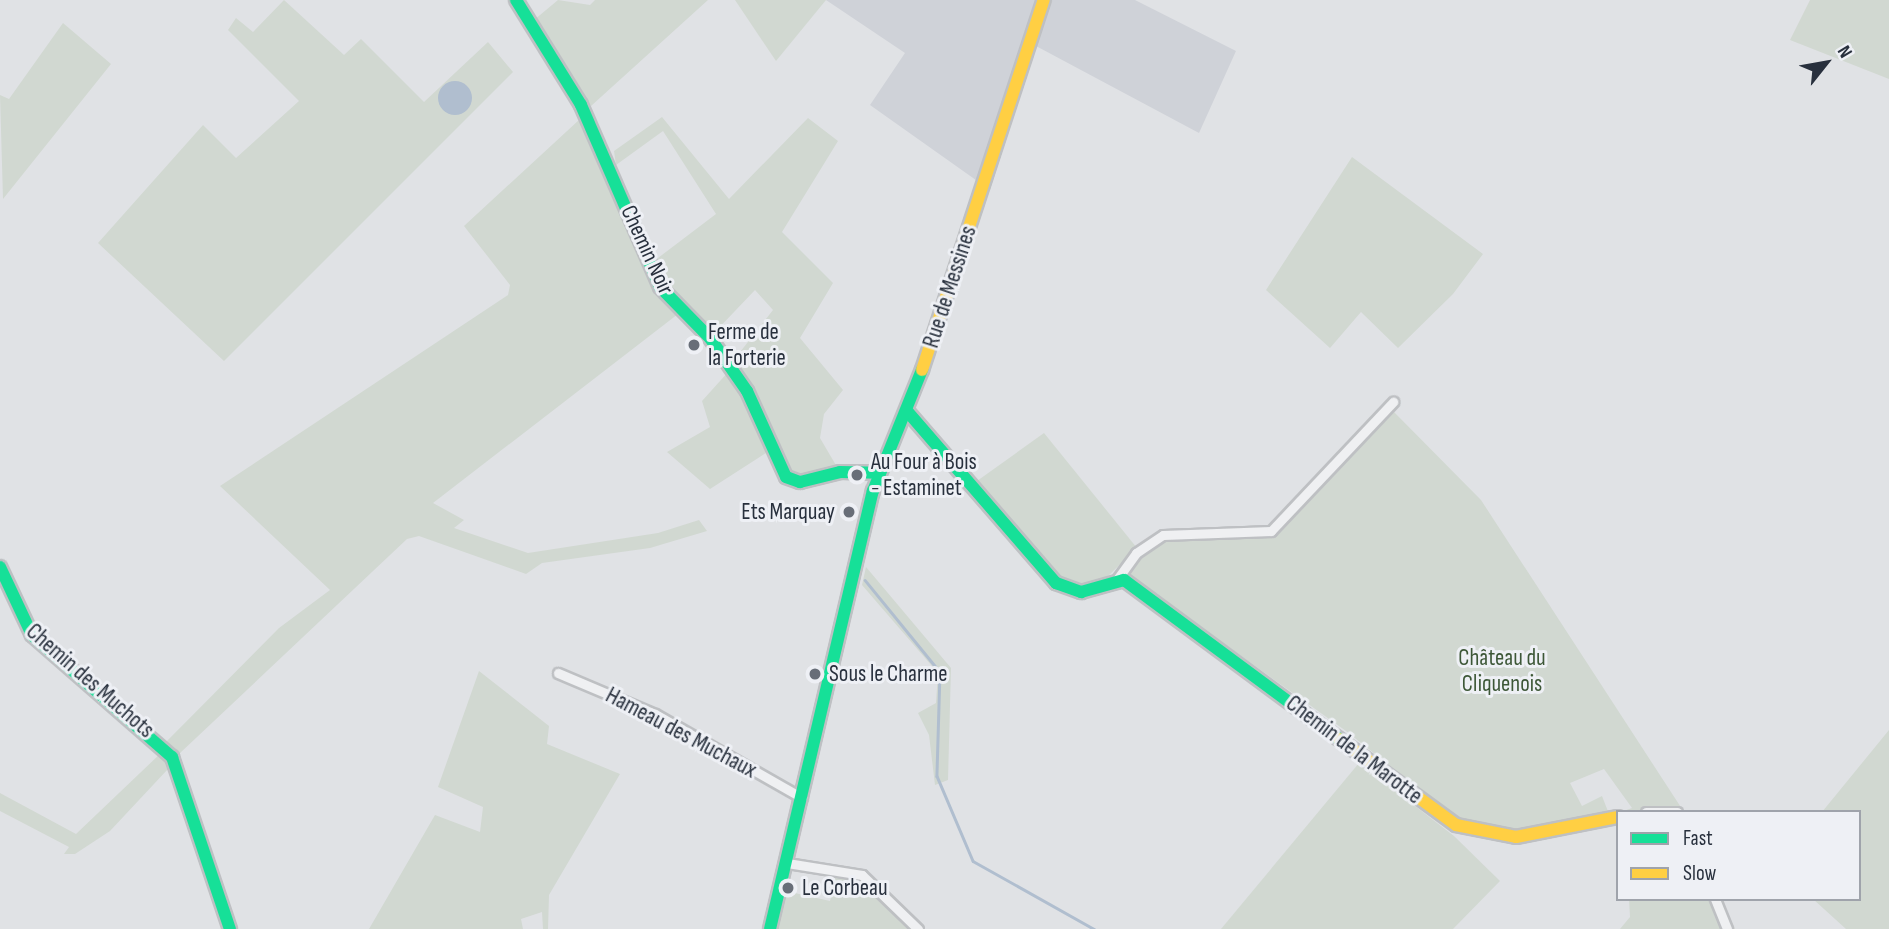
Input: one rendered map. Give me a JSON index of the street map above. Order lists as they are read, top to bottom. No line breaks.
{"streets":{"street":["Chemin Noir","Rue de Messines","Chemin des Muchots","Hameau des Muchaux","Chemin de la Marotte"]},"crossings":[["Chemin Noir","Rue de Messines"],["Rue de Messines","Hameau des Muchaux"]],"parks":["Château du Cliquenois"],"places":["Ferme de la Forterie","Au Four à Bois - Estaminet","Ets Marquay","Sous le Charme","Le Corbeau"],"legend":["Fast","Slow"],"north":"top right"}
